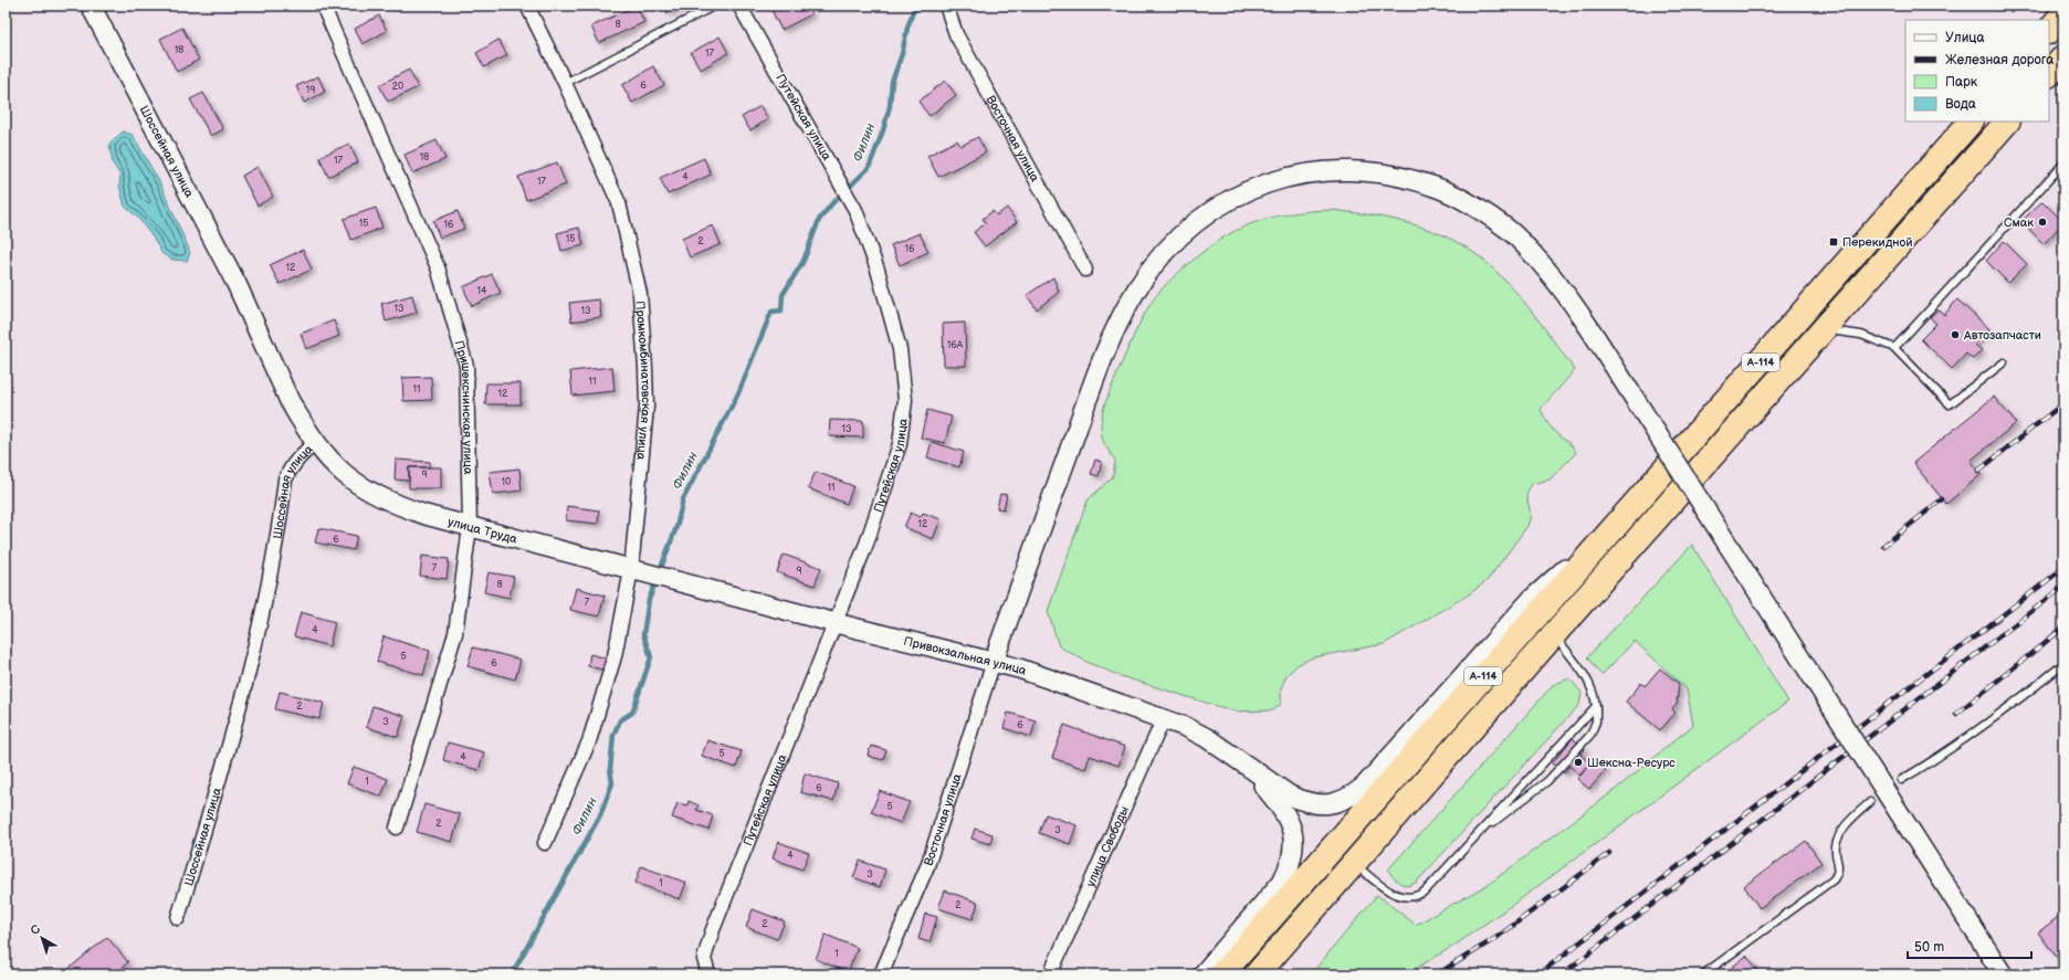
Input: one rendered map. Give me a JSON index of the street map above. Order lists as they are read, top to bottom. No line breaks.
{"streets":{"highway":["А-114"],"street":["Путейская улица","Восточная улица","Шоссейная улица","Промкомбинатовская улица","Пришекснинская улица","улица Труда","Привокзальная улица","улица Свободы"]},"crossings":[["Путейская улица","Привокзальная улица"],["Восточная улица","Привокзальная улица"],["Шоссейная улица","улица Труда"],["Промкомбинатовская улица","улица Труда"],["Пришекснинская улица","улица Труда"],["улица Труда","Привокзальная улица"],["Привокзальная улица","улица Свободы"]],"water":["Филин"],"places":{"other":["Смак","Автозапчасти","Шексна-Ресурс"],"transit":["Перекидной"]},"house_numbers":["8","18","17","6","20","19","18","17","4","17","15","16","15","2","16","12","14","13","13","16А","11","11","12","13","9","10","11","12","6","7","9","8","7","4","5","6","2","3","6","5","4","1","6","5","2","3","4","3","1","2","2","1"],"legend":["Улица","Железная дорога","Парк","Вода"],"scale_bar":"50 m","north":"top left"}
